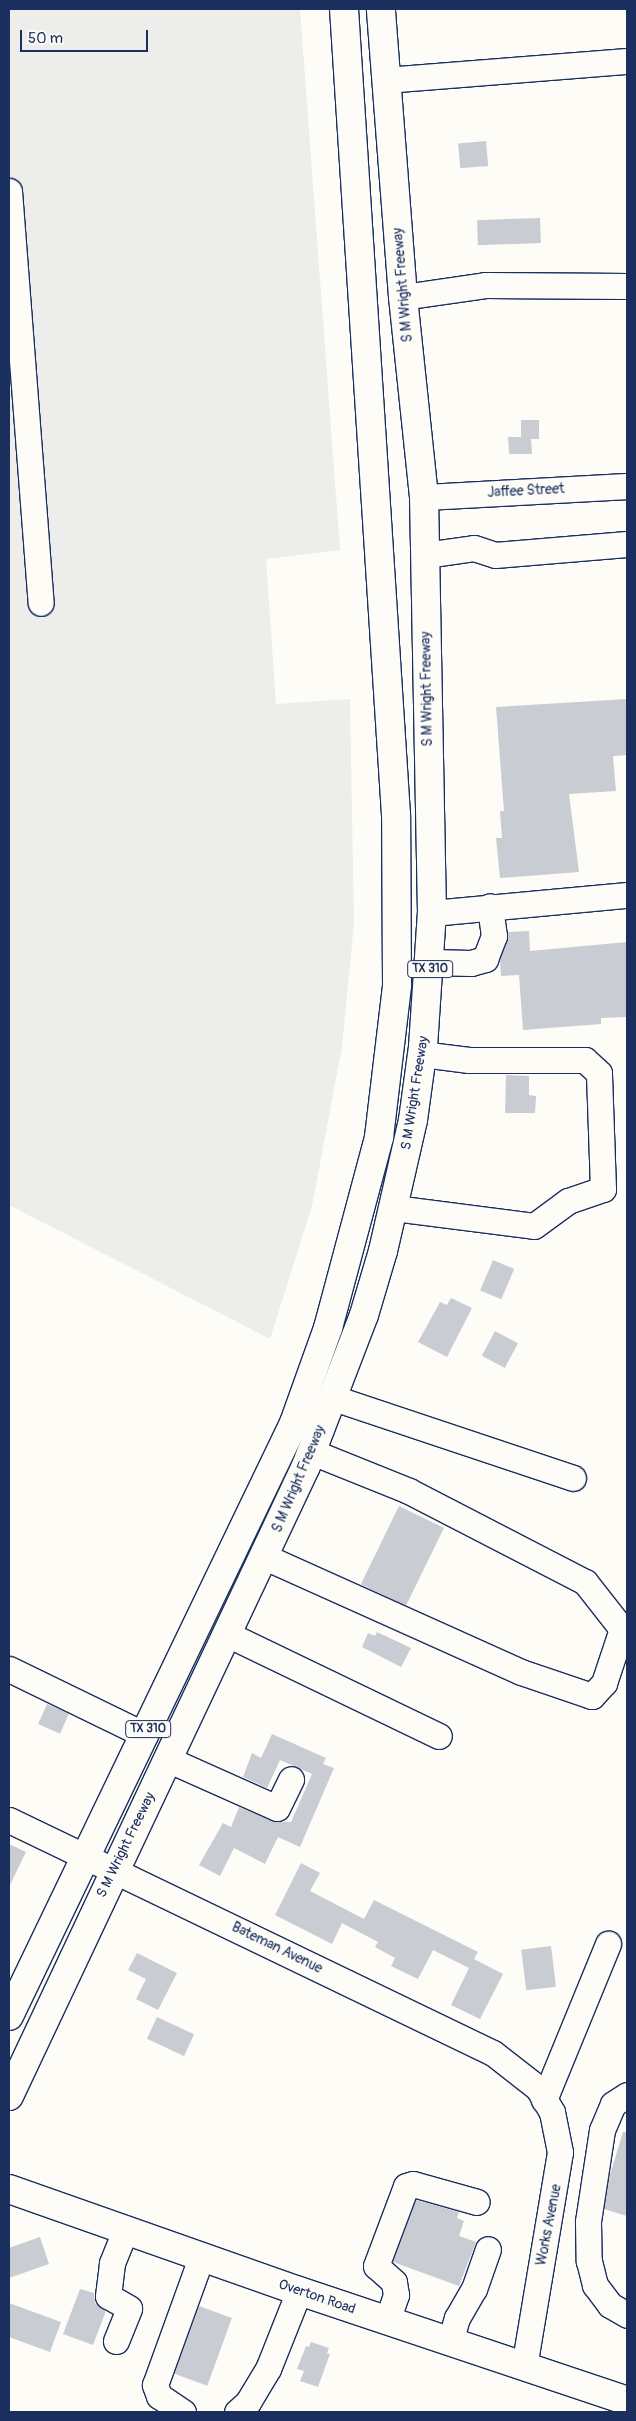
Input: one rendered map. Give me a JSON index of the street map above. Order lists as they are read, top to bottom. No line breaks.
{"streets":{"main road":["S M Wright Freeway","TX 310","Overton Road"],"street":["Jaffee Street","Bateman Avenue","Works Avenue"]},"crossings":[["S M Wright Freeway","Jaffee Street"],["S M Wright Freeway","Bateman Avenue"],["Bateman Avenue","Works Avenue"],["Works Avenue","Overton Road"]],"scale_bar":"50 m"}
